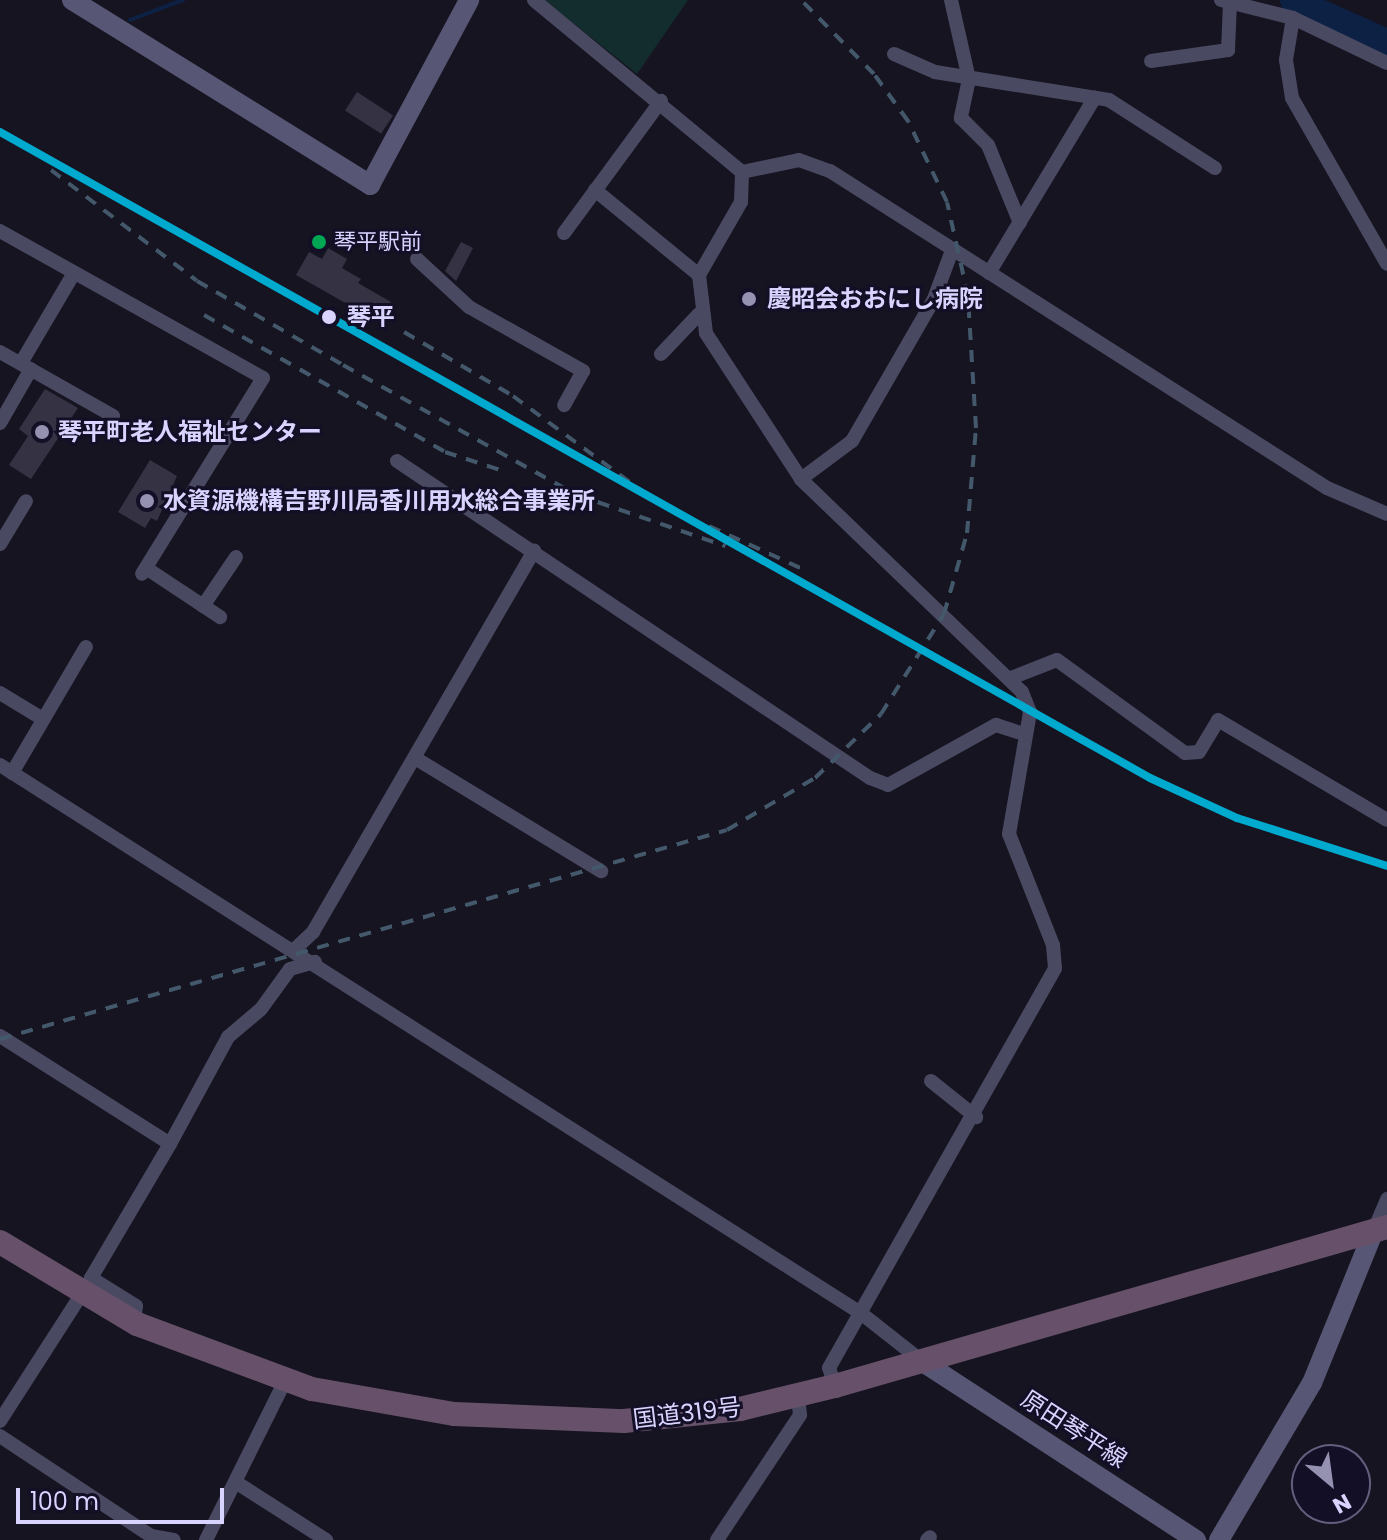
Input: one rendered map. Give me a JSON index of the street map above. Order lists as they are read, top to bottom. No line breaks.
{"streets":{"highway":["国道319号"],"street":["原田琴平線"]},"crossings":[["国道319号","原田琴平線"]],"places":["琴平駅前","慶昭会おおにし病院","琴平","琴平町老人福祉センター","水資源機構吉野川局香川用水総合事業所"],"scale_bar":"100 m","north":"bottom right"}
